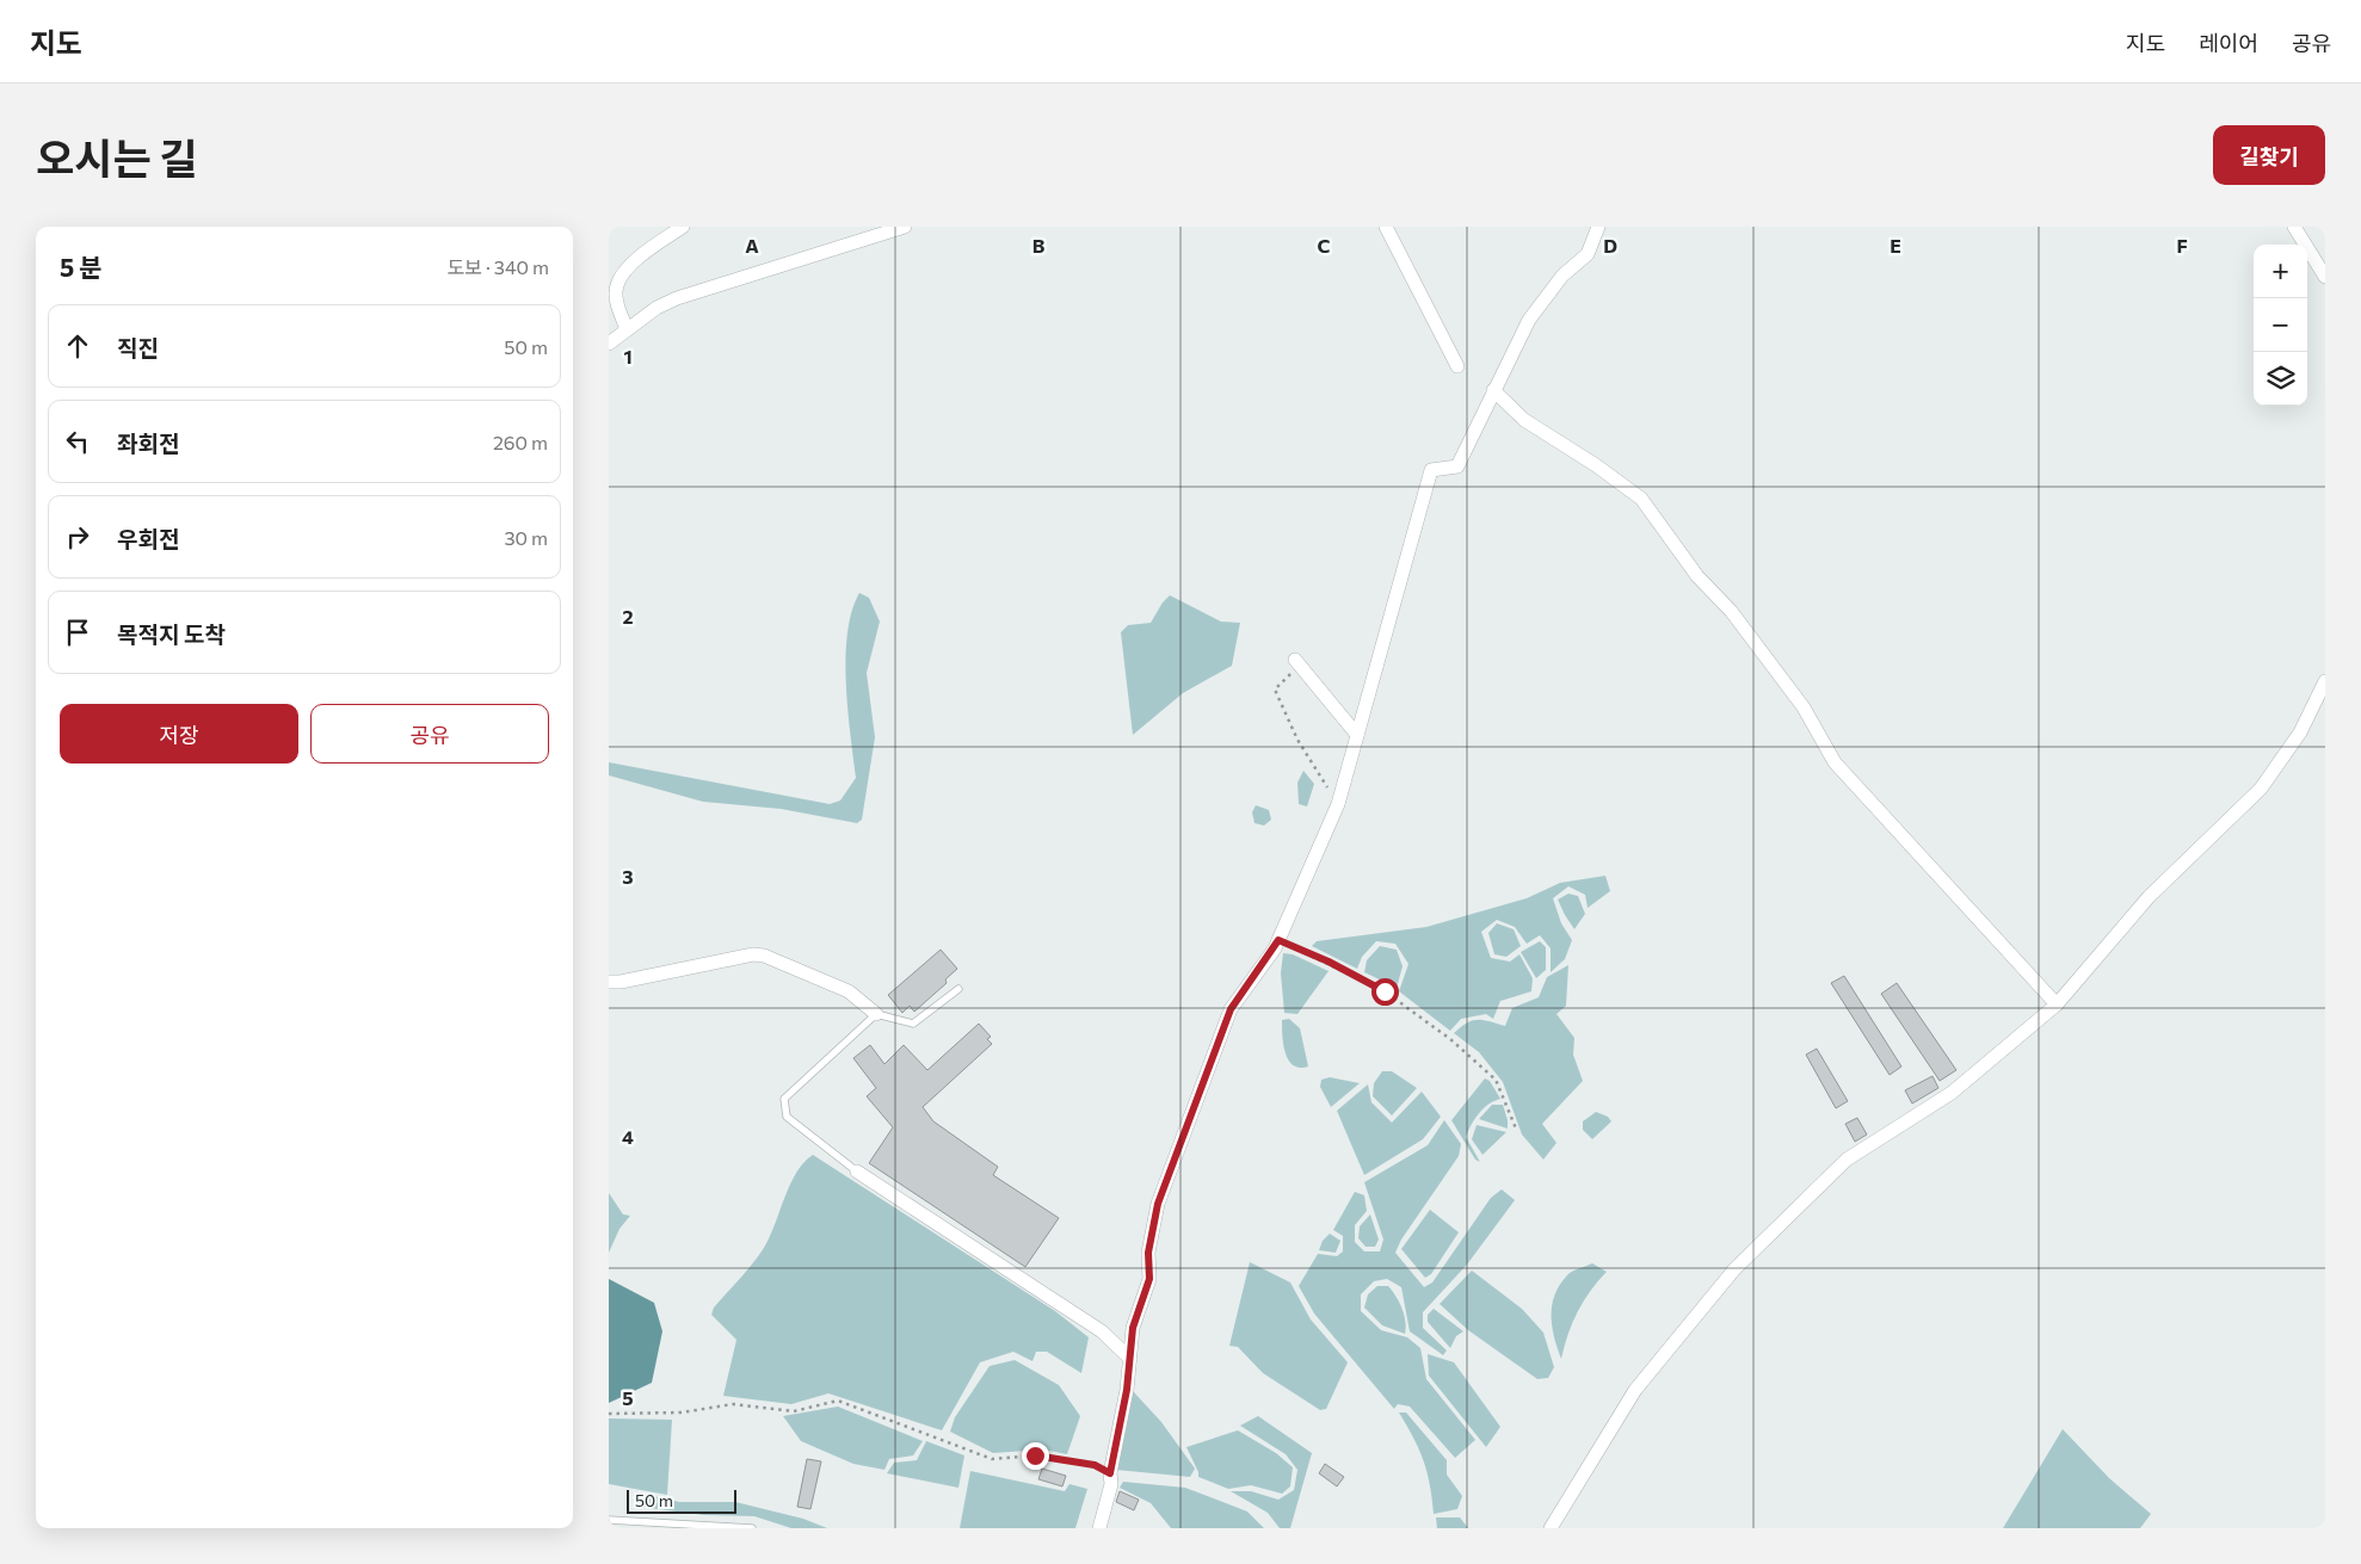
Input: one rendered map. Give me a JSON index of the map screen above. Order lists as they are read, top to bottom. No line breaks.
{"scale_bar":"50 m","page":{"header":"지도","nav":["지도","레이어","공유"],"title":"오시는 길","buttons":["길찾기",["저장","공유"]],"heading":["5 분","도보 · 340 m"],"map_buttons":["+","−"],"list":[["직진","50 m"],["좌회전","260 m"],["우회전","30 m"],"목적지 도착"],"scale":"50 m"},"grid":{"columns":["A","B","C","D","E","F"],"rows":["1","2","3","4","5"]}}
